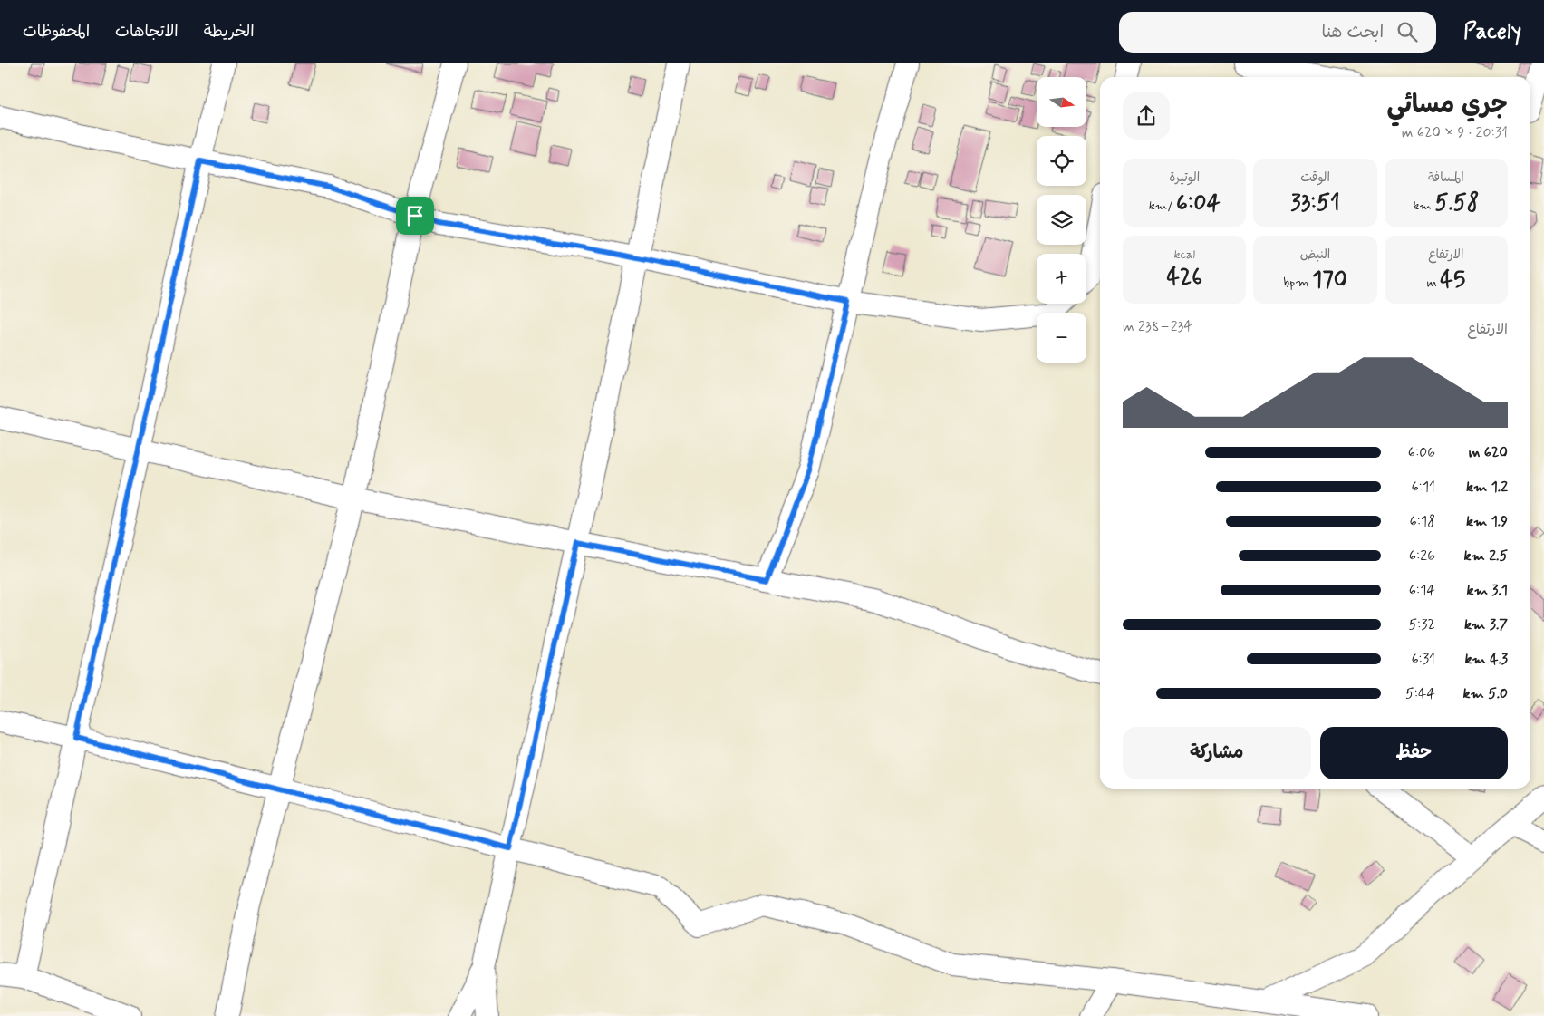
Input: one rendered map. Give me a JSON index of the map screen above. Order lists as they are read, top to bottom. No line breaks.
{"north":"right","page":{"header":"Pacely","search":"ابحث هنا","nav":["الخريطة","الاتجاهات","المحفوظات"],"map_buttons":["+","−"],"heading":["جري مسائي","20:31 · 9 × 620 m"],"stats":[["المسافة","5.58 km"],["الوقت","33:51"],["الوتيرة","6:04 /km"],["الارتفاع","45 m"],["النبض","170 bpm"],["kcal","426"]],"chart":["الارتفاع","234–238 m"],"list":[{"name":"620 m","note":"6:06"},{"name":"1.2 km","note":"6:11"},{"name":"1.9 km","note":"6:18"},{"name":"2.5 km","note":"6:26"},{"name":"3.1 km","note":"6:14"},{"name":"3.7 km","note":"5:32"},{"name":"4.3 km","note":"6:31"},{"name":"5.0 km","note":"5:44"}],"buttons":["حفظ","مشاركة"]}}
